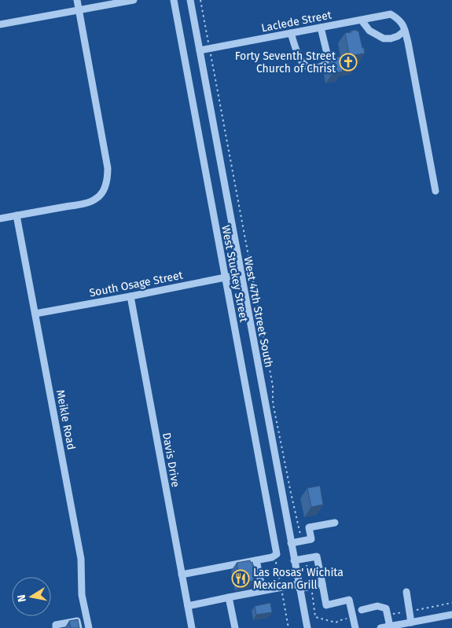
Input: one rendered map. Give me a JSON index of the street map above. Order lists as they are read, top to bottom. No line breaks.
{"streets":{"street":["Laclede Street","West Stuckey Street","South Osage Street","West 47th Street South","Meikle Road","Davis Drive"]},"crossings":[["Laclede Street","West 47th Street South"],["West Stuckey Street","South Osage Street"],["South Osage Street","West 47th Street South"],["South Osage Street","Meikle Road"],["South Osage Street","Davis Drive"]],"places":{"church":["Forty Seventh Street Church of Christ"],"restaurant":["Las Rosas' Wichita Mexican Grill"]},"north":"left"}
